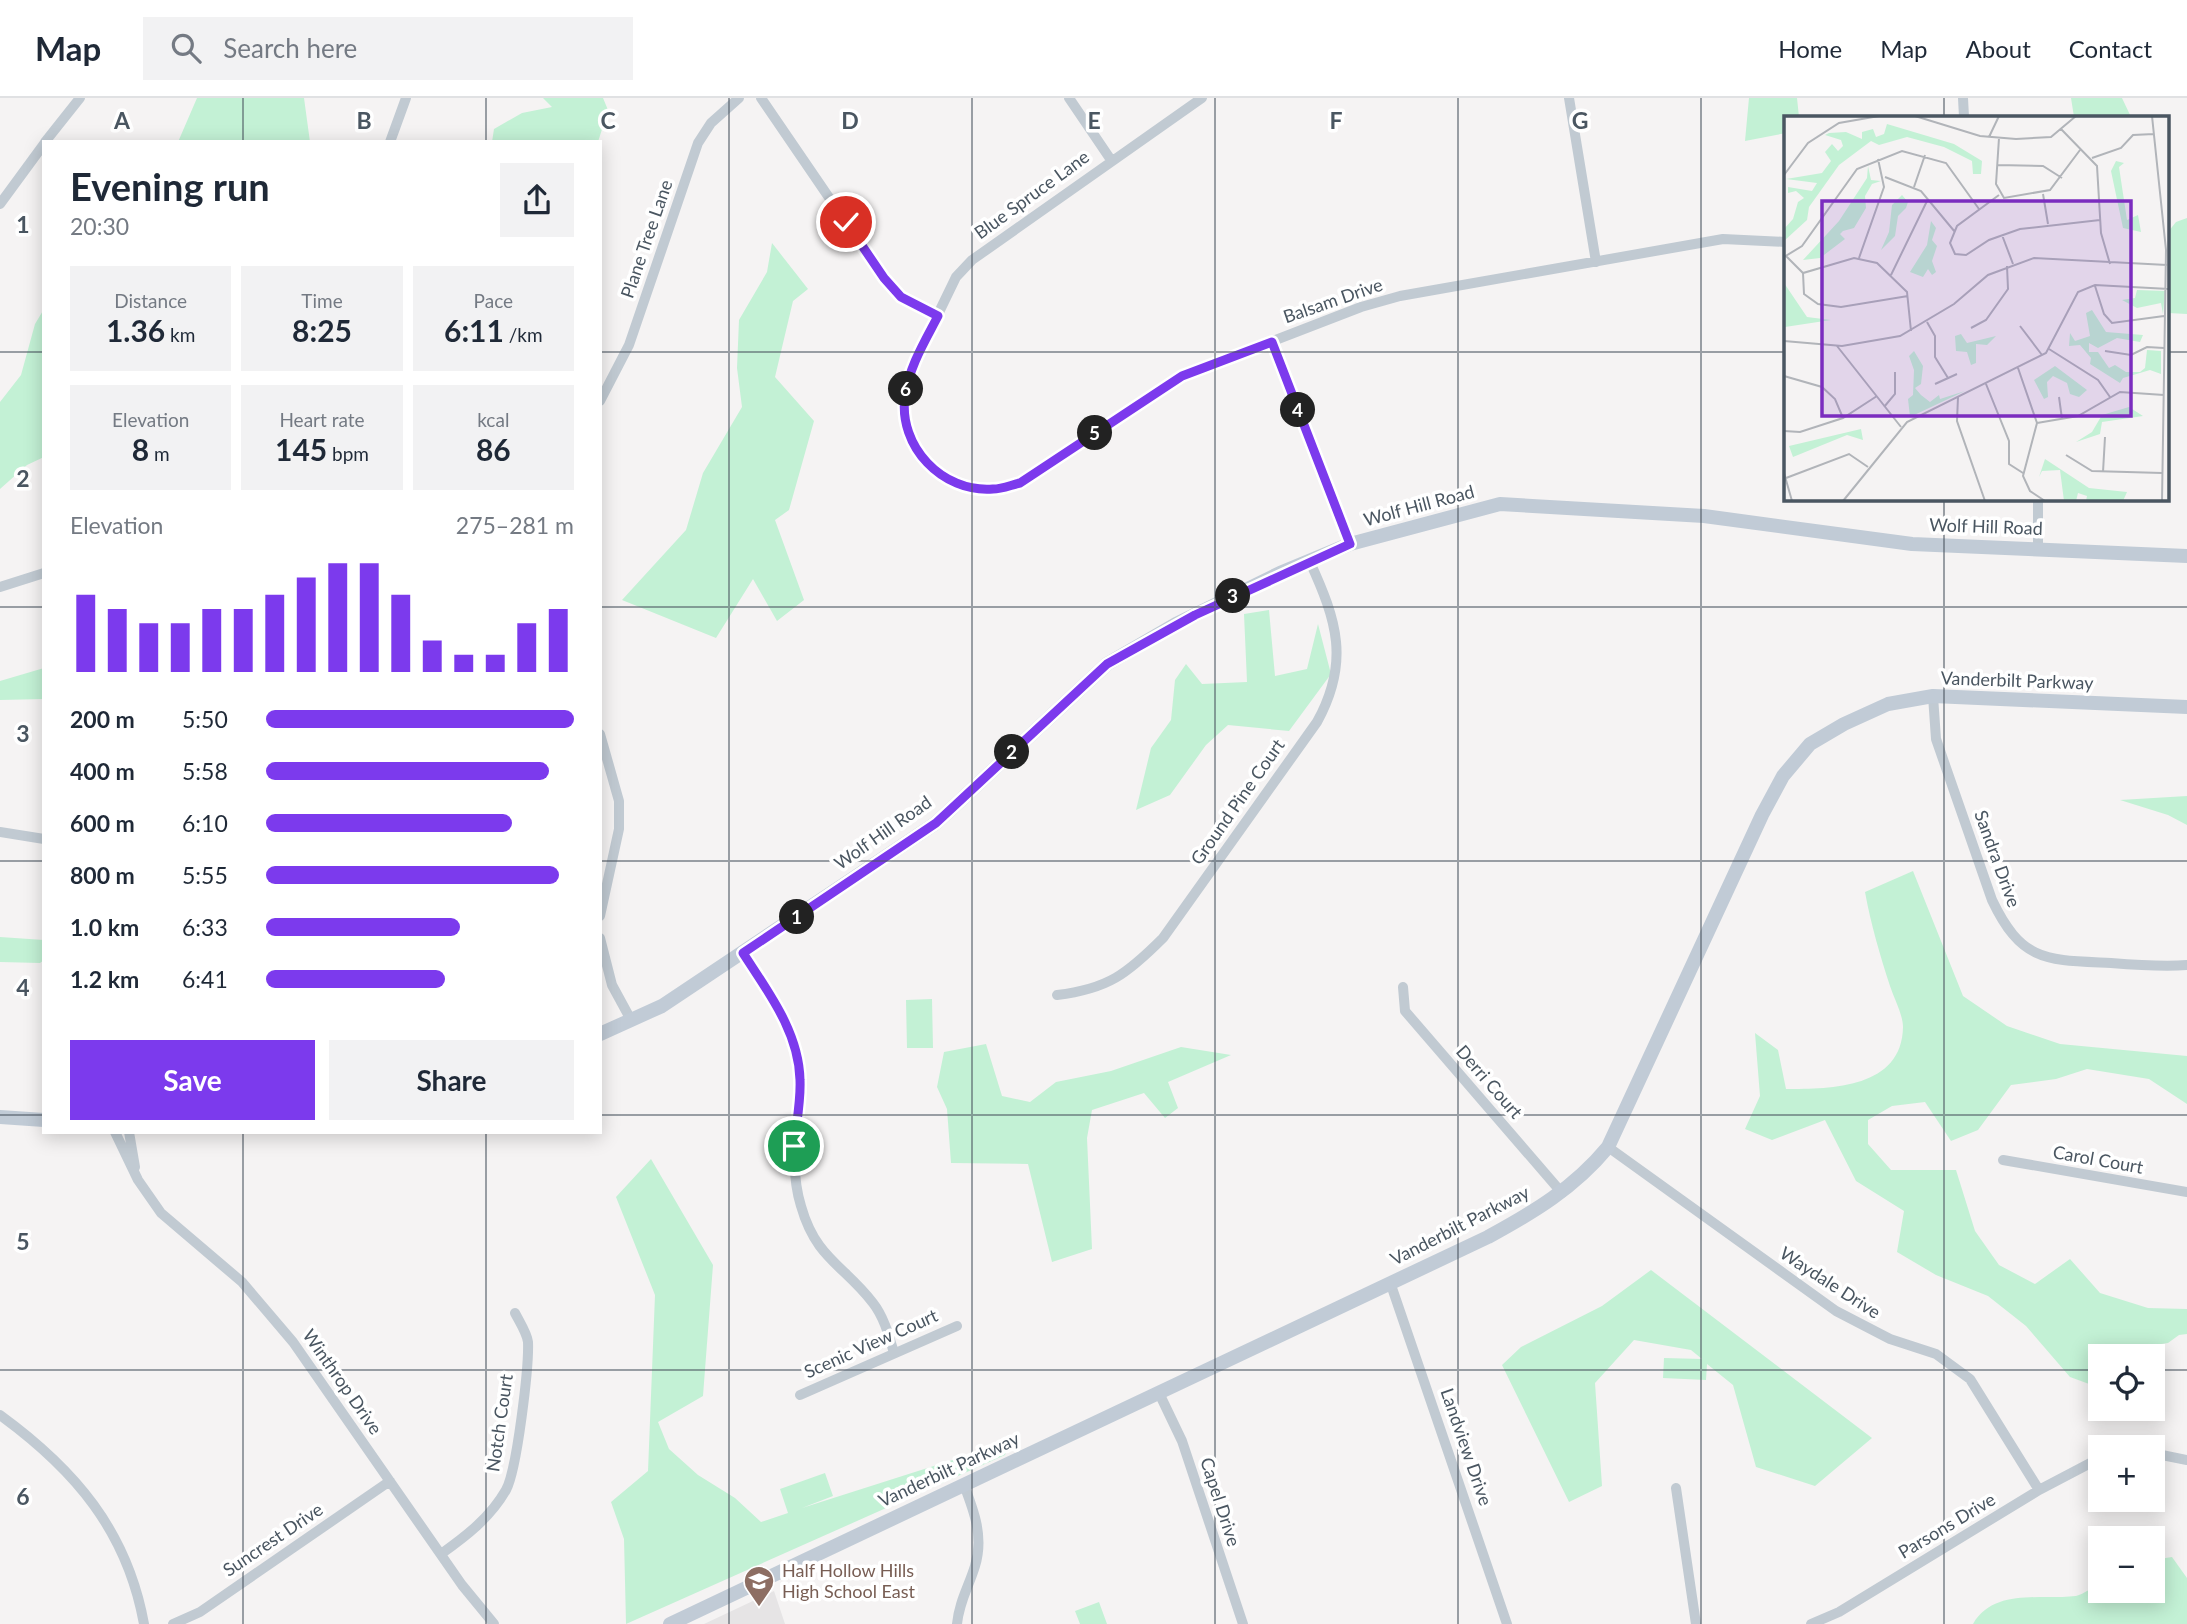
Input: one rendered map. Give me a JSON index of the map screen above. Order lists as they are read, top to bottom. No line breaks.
{"streets":{"main road":["Wolf Hill Road","Vanderbilt Parkway"],"street":["Blue Spruce Lane","Plane Tree Lane","Balsam Drive","Ground Pine Court","Sandra Drive","Derri Court","Carol Court","Waydale Drive","Scenic View Court","Winthrop Drive","Notch Court","Landview Drive","Capel Drive","Parsons Drive","Suncrest Drive"]},"crossings":[["Blue Spruce Lane","Balsam Drive"],["Wolf Hill Road","Ground Pine Court"],["Vanderbilt Parkway","Sandra Drive"],["Vanderbilt Parkway","Derri Court"],["Vanderbilt Parkway","Waydale Drive"],["Vanderbilt Parkway","Landview Drive"],["Vanderbilt Parkway","Capel Drive"],["Waydale Drive","Parsons Drive"],["Winthrop Drive","Notch Court"],["Winthrop Drive","Suncrest Drive"]],"places":{"school or university":["Half Hollow Hills High School East"]},"page":{"header":"Map","search":"Search here","nav":["Home","Map","About","Contact"],"heading":["Evening run","20:30"],"stats":[["Distance","1.36 km"],["Time","8:25"],["Pace","6:11 /km"],["Elevation","8 m"],["Heart rate","145 bpm"],["kcal","86"]],"pins":["6","4","5","3","2","1"],"chart":["Elevation","275–281 m"],"list":[{"name":"200 m","note":"5:50"},{"name":"400 m","note":"5:58"},{"name":"600 m","note":"6:10"},{"name":"800 m","note":"5:55"},{"name":"1.0 km","note":"6:33"},{"name":"1.2 km","note":"6:41"}],"buttons":["Save","Share"],"map_buttons":["+","−"]},"grid":{"columns":["A","B","C","D","E","F","G"],"rows":["1","2","3","4","5","6"]}}
